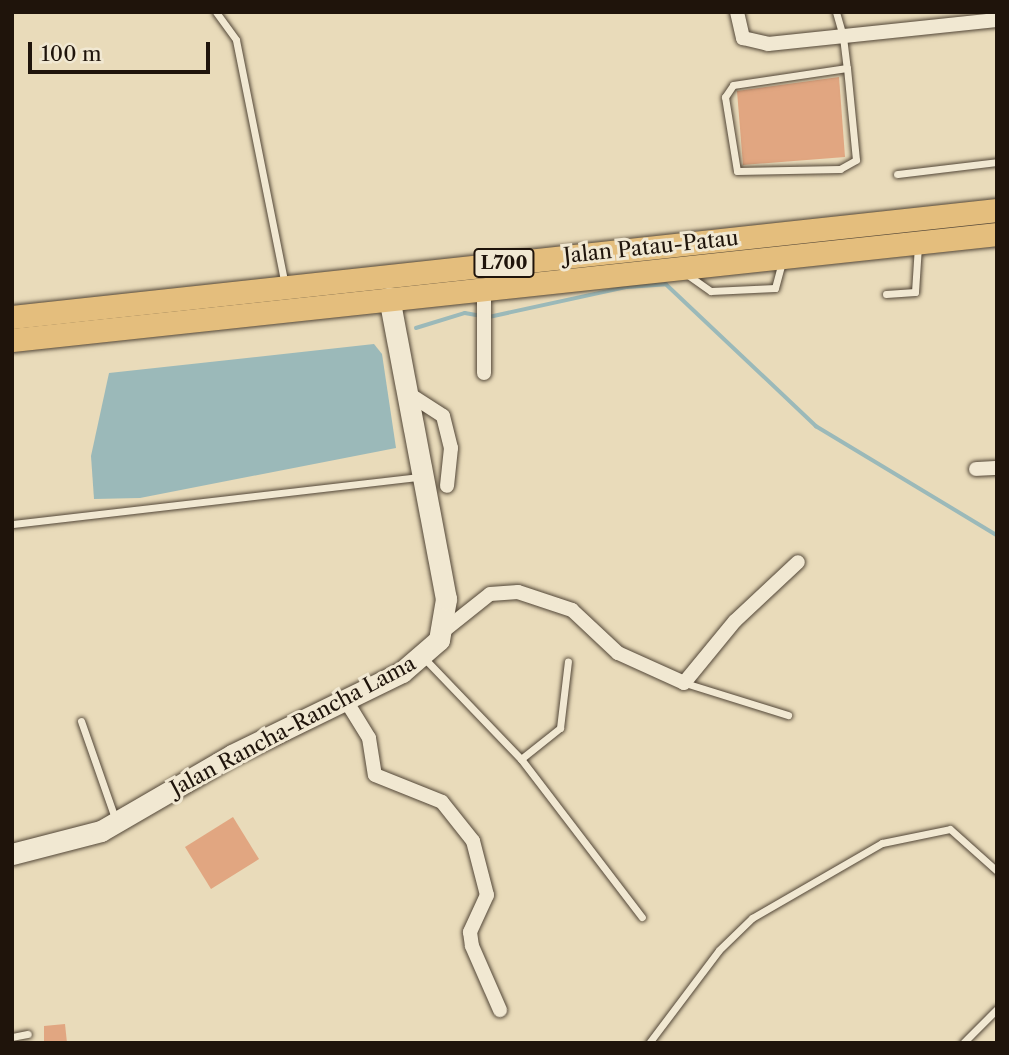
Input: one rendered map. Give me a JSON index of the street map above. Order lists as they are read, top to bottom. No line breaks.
{"streets":{"main road":["Jalan Patau-Patau","L700"],"street":["Jalan Rancha-Rancha Lama"]},"scale_bar":"100 m"}
